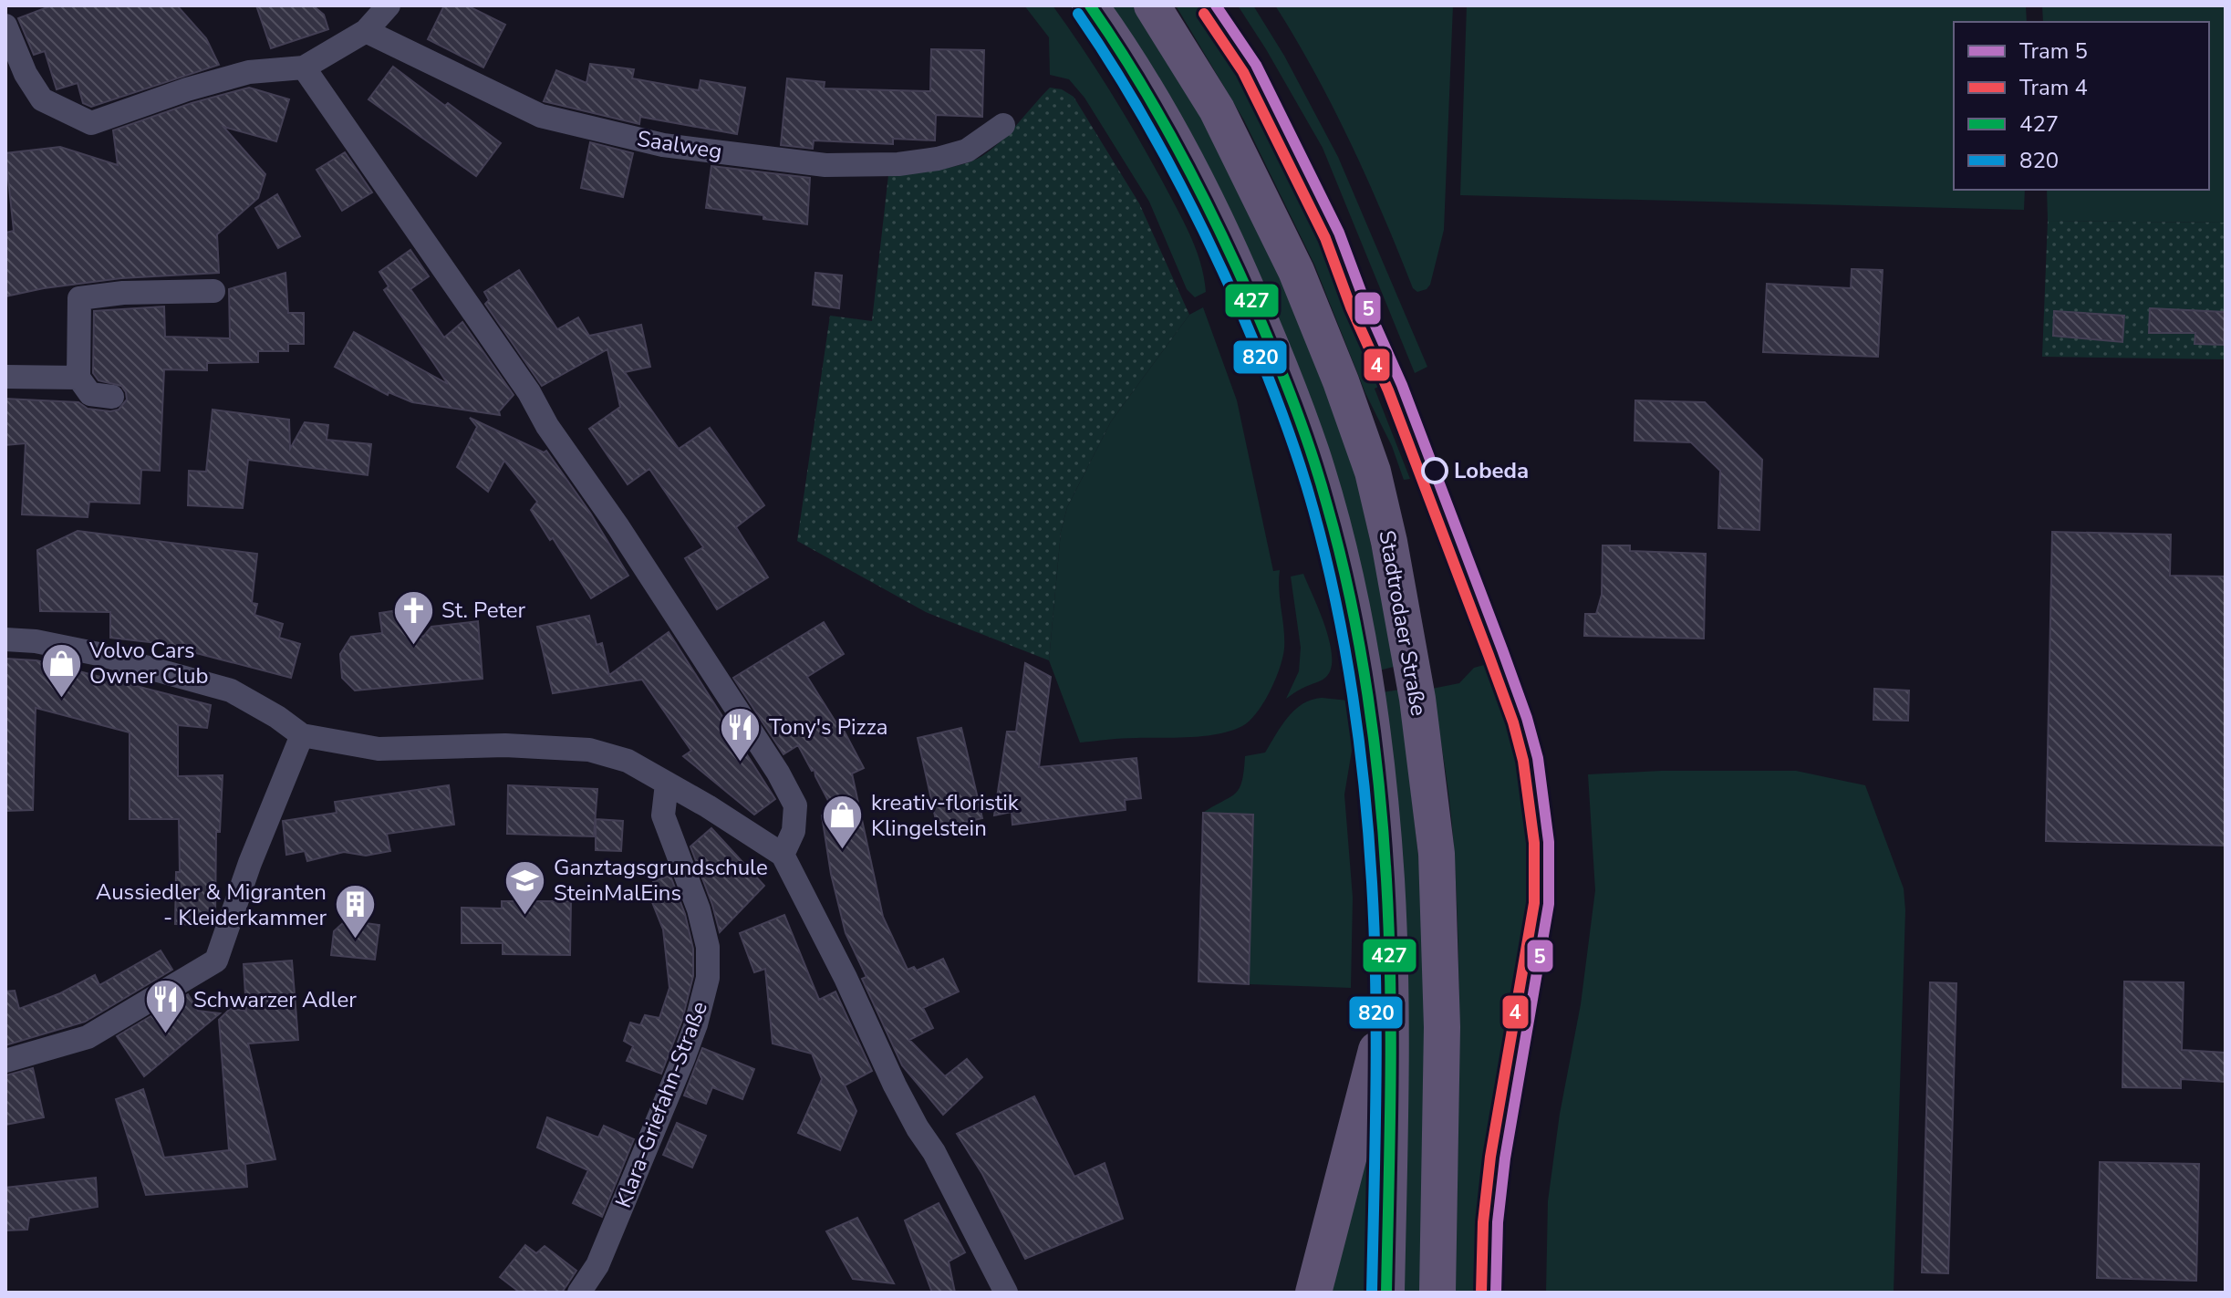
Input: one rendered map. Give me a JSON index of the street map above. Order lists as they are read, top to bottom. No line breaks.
{"streets":{"main road":["Stadtrodaer Straße"],"street":["Saalweg","Klara-Griefahn-Straße"]},"places":{"other":["Lobeda"],"church":["St. Peter"],"shop":["Volvo Cars Owner Club","kreativ-floristik Klingelstein"],"restaurant":["Tony's Pizza","Schwarzer Adler"],"school or university":["Ganztagsgrundschule SteinMalEins"],"building":["Aussiedler & Migranten - Kleiderkammer"]},"lines":["tram line 5","transit line 427","tram line 4","transit line 820"],"legend":["Tram 5","Tram 4","427","820"]}
